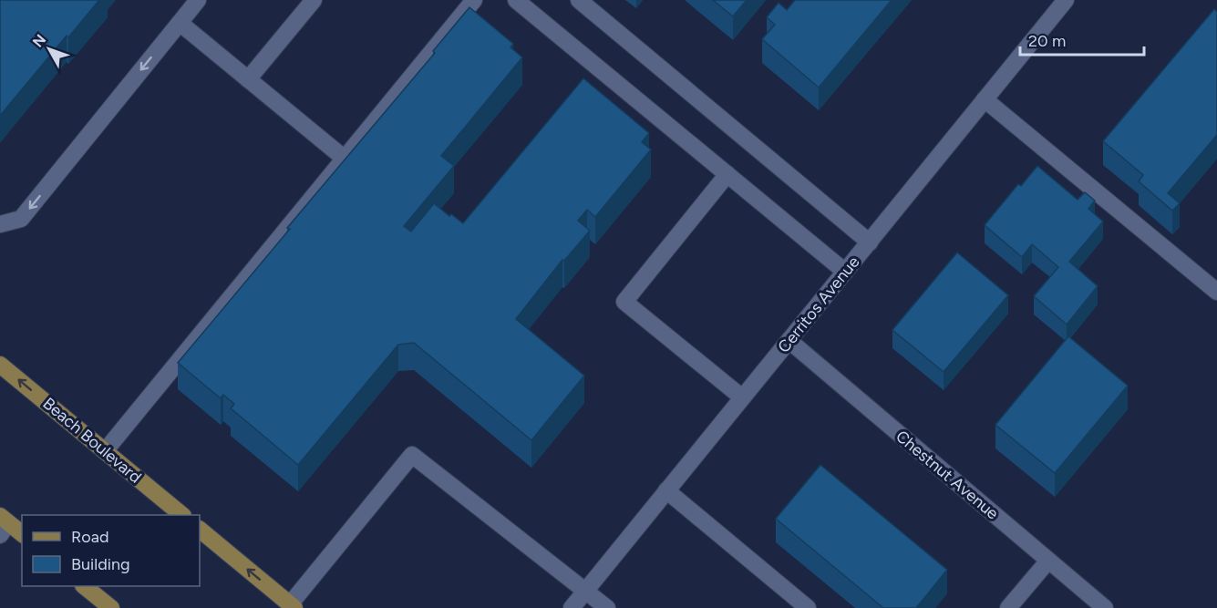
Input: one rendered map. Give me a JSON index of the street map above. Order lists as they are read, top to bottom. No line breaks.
{"streets":{"main road":["Beach Boulevard"],"street":["Cerritos Avenue","Chestnut Avenue"]},"crossings":[["Cerritos Avenue","Chestnut Avenue"]],"one_way":["Beach Boulevard"],"legend":["Road","Building"],"scale_bar":"20 m","north":"top left"}
